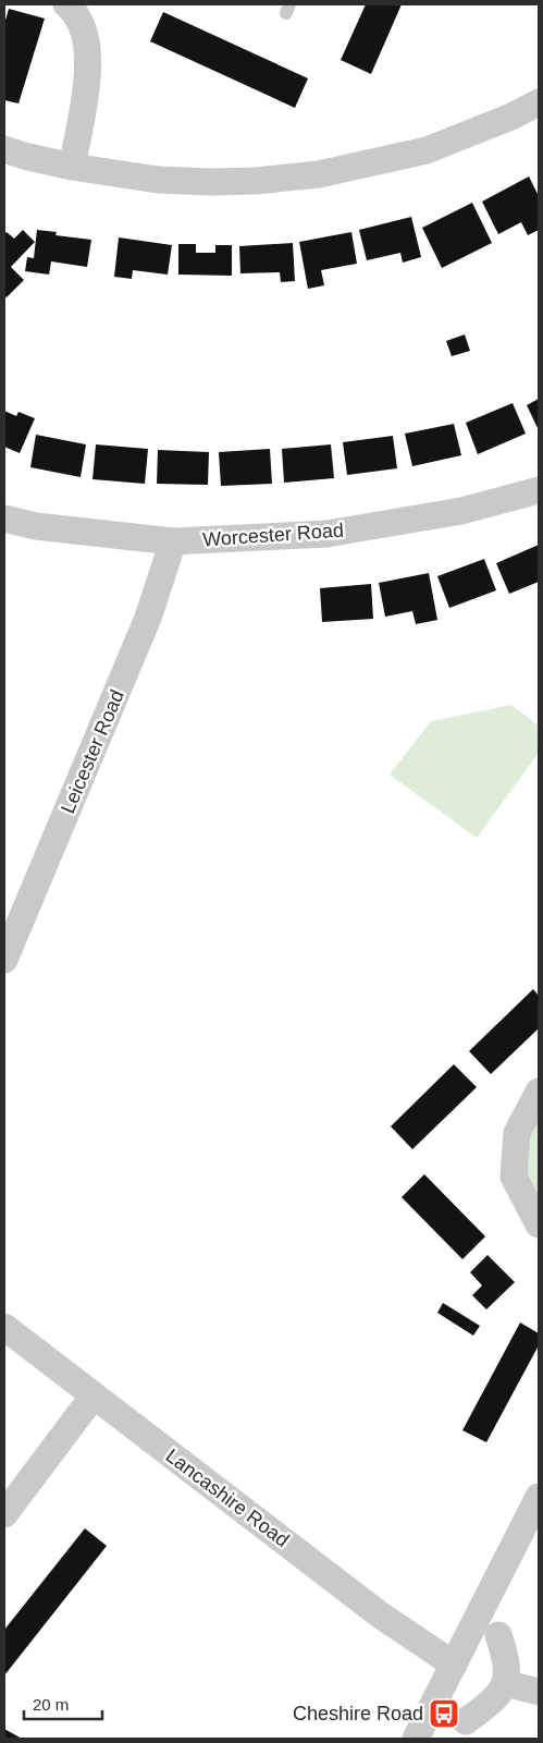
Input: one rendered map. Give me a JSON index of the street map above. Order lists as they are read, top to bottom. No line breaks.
{"streets":{"street":["Worcester Road","Leicester Road","Lancashire Road"]},"crossings":[["Worcester Road","Leicester Road"]],"places":{"bus stop":["Cheshire Road"]},"scale_bar":"20 m"}
